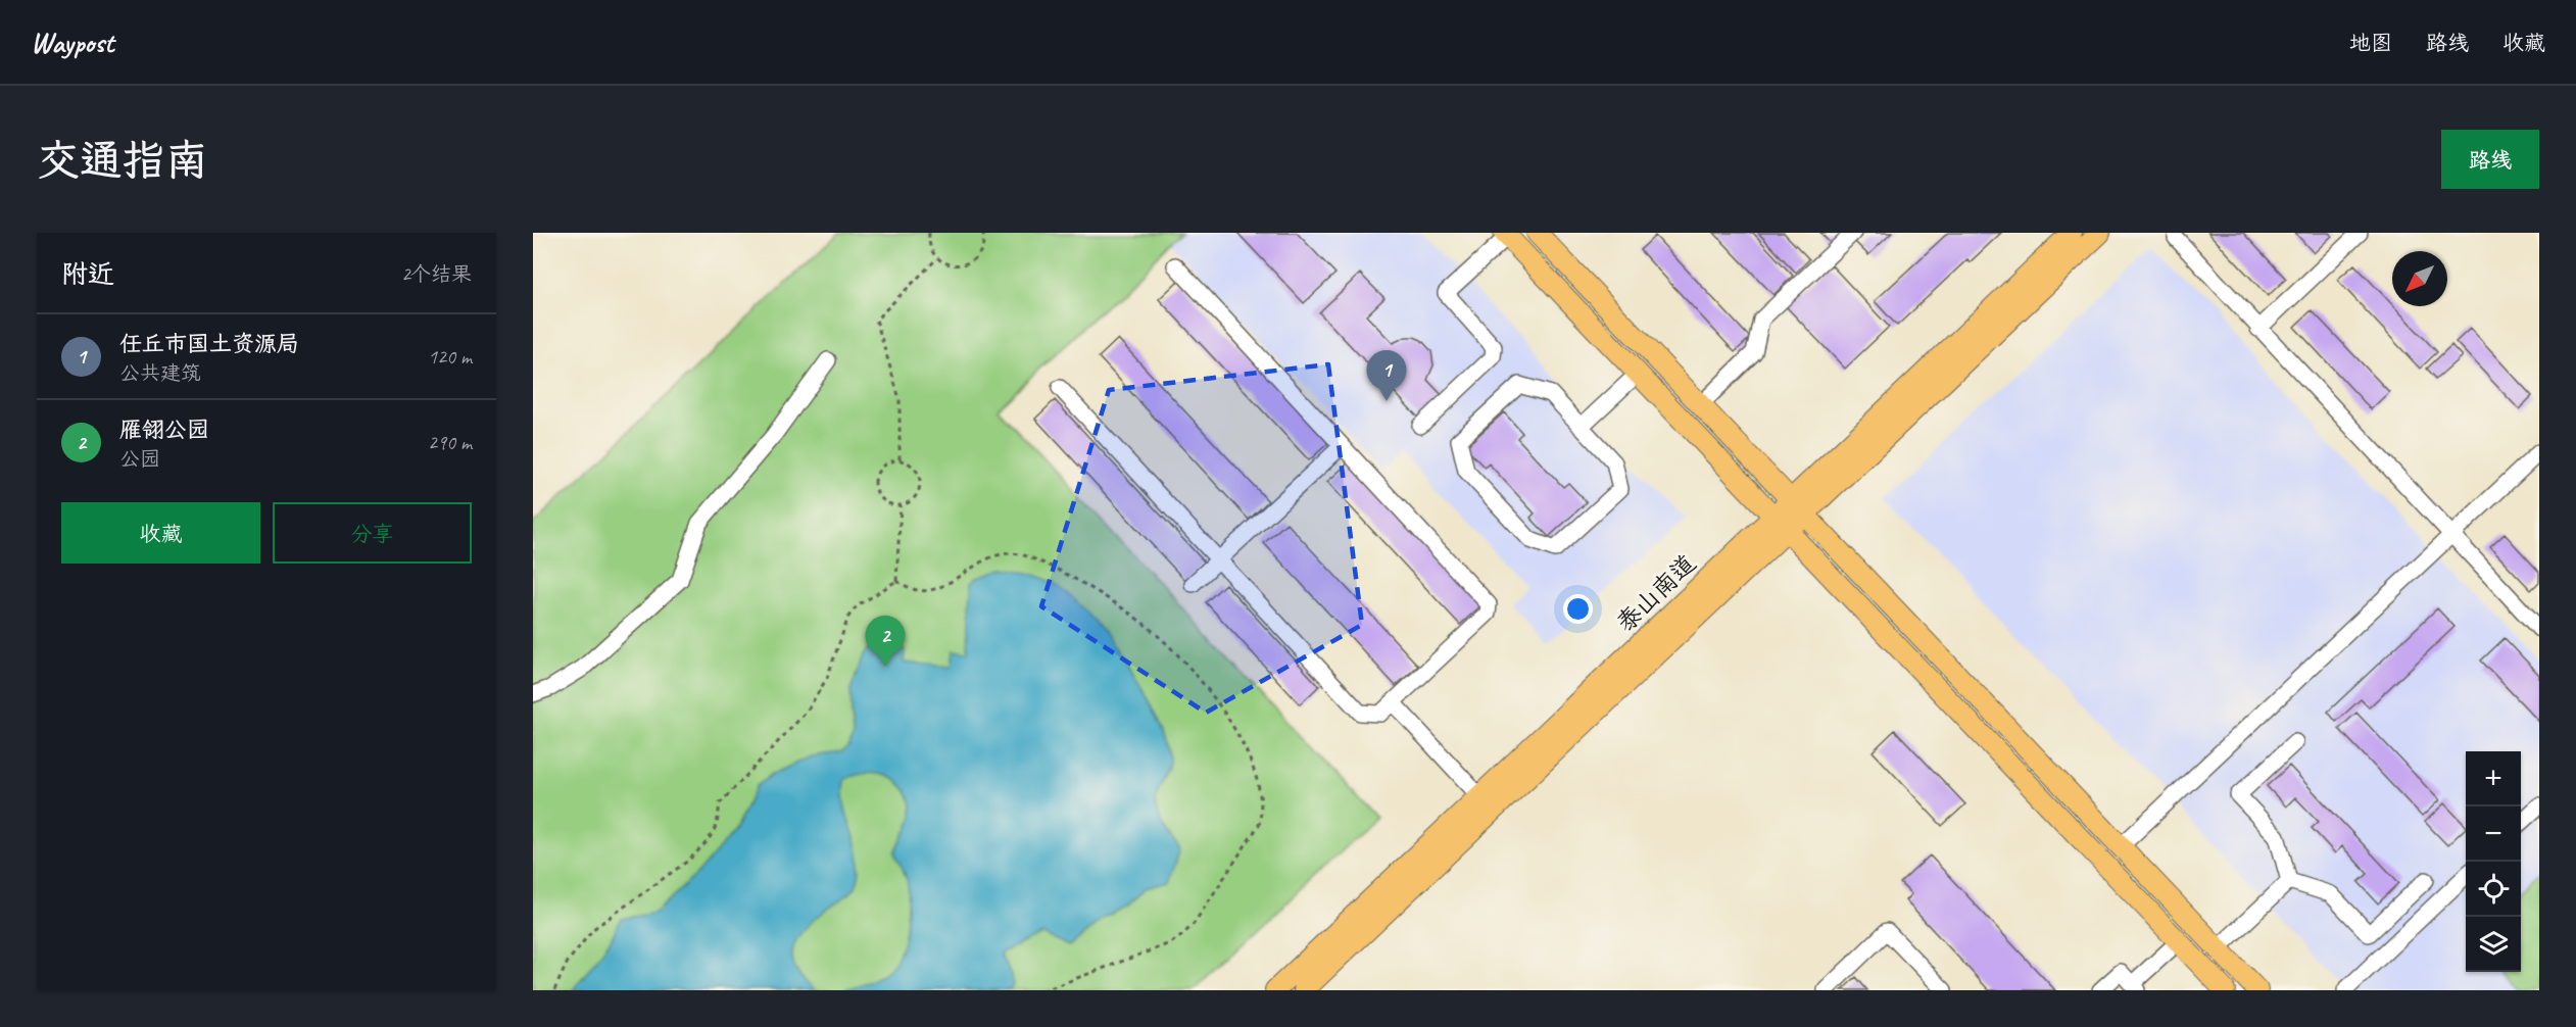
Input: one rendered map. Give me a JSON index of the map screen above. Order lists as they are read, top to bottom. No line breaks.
{"streets":{"main road":["泰山南道"]},"north":"bottom left","page":{"header":"Waypost","nav":["地图","路线","收藏"],"buttons":["路线",["收藏","分享"]],"title":"交通指南","heading":["附近","2个结果"],"list":[{"mark":"1","name":"任丘市国土资源局","note":"公共建筑","value":"120 m"},{"mark":"2","name":"雁翎公园","note":"公园","value":"290 m"}],"pins":["1","2"],"map_buttons":["+","−"]}}
